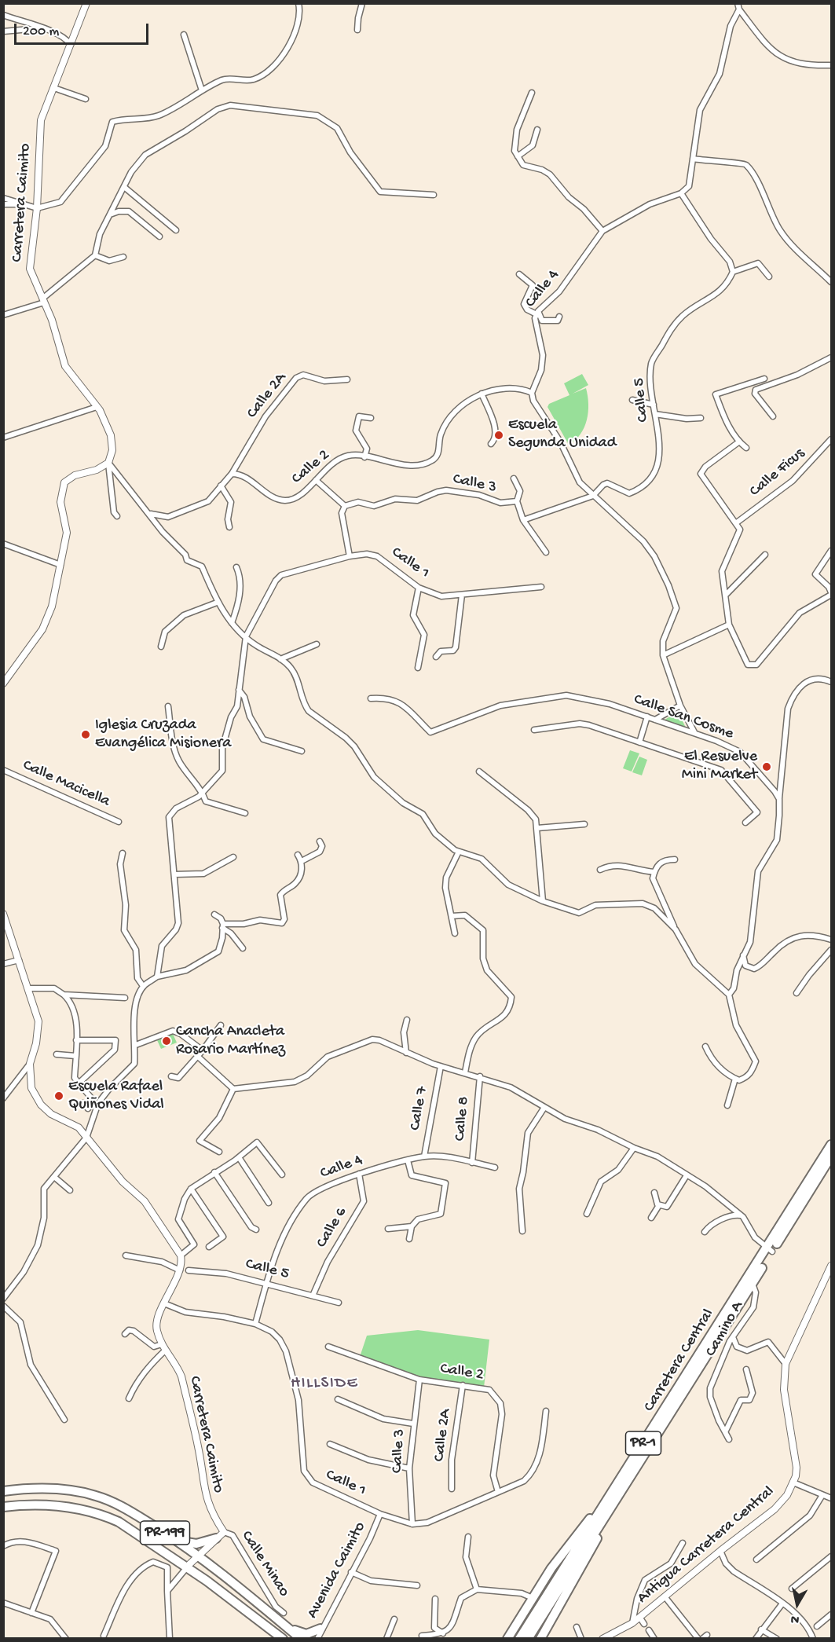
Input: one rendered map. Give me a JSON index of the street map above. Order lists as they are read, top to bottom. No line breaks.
{"streets":{"main road":["Carretera Central","PR-1","PR-199"],"street":["Carretera Caimito","Calle 4","Calle 2A","Calle 5","Calle 2","Calle Ficus","Calle 3","Calle 1","Calle San Cosme","Calle Macicella","Calle 7","Calle 8","Calle 6","Camino A","Antigua Carretera Central","Calle Minao","Avenida Caimito"]},"crossings":[["Carretera Caimito","Calle 1"],["Carretera Caimito","Calle Minao"],["Calle 4","Calle 5"],["Calle 4","Calle 2"],["Calle 4","Calle 1"],["Calle 4","Calle 7"],["Calle 4","Calle 8"],["Calle 4","Calle 6"],["Calle 2A","Calle 2"],["Calle 5","Calle 6"],["Calle 2","Calle 3"],["Calle 2","Calle 1"],["Calle 3","Calle 1"],["Calle 1","Avenida Caimito"],["Camino A","Carretera Central"]],"districts":["HILLSIDE"],"places":["Escuela Segunda Unidad","Iglesia Cruzada Evangélica Misionera","El Resuelve Mini Market","Cancha Anacleta Rosario Martínez","Escuela Rafael Quiñones Vidal"],"scale_bar":"200 m","north":"bottom"}
